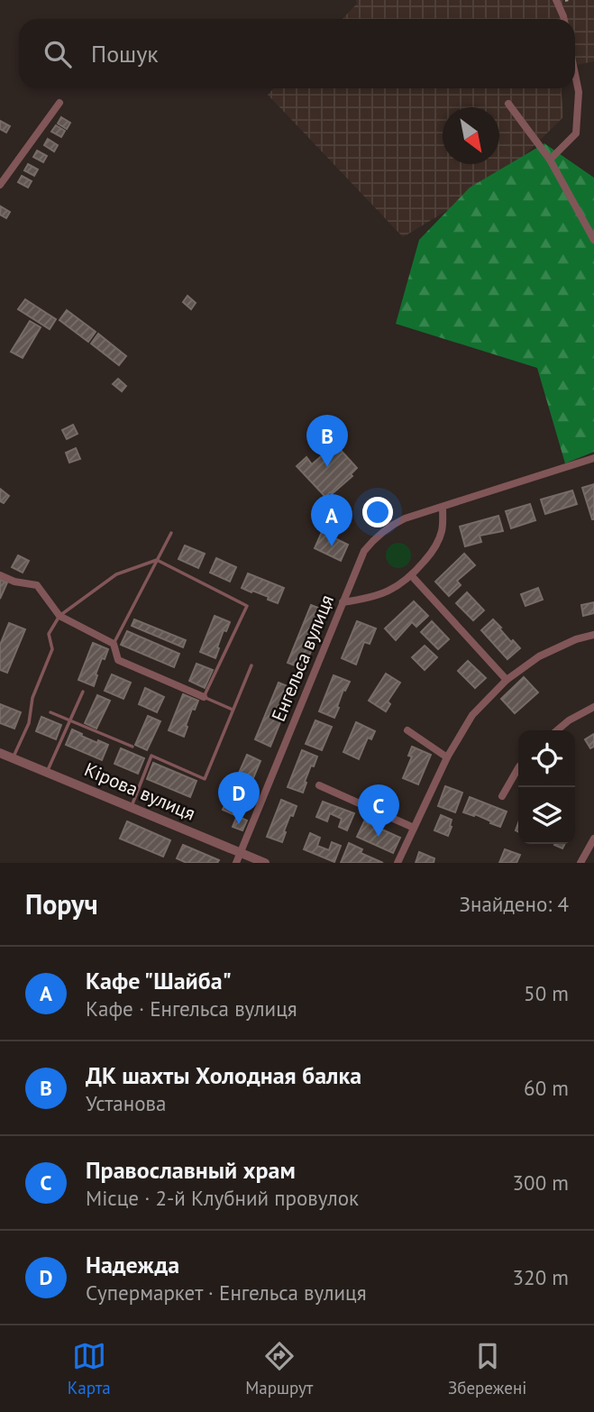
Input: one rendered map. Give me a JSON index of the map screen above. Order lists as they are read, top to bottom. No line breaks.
{"streets":{"street":["Енгельса вулиця","Кірова вулиця"]},"crossings":[["Енгельса вулиця","Кірова вулиця"]],"north":"bottom right","page":{"search":"Пошук","pins":["B","A","D","C"],"heading":["Поруч","Знайдено: 4"],"list":[{"mark":"A","name":"Кафе \"Шайба\"","note":"Кафе · Енгельса вулиця","value":"50 m"},{"mark":"B","name":"ДК шахты Холодная балка","note":"Установа","value":"60 m"},{"mark":"C","name":"Православный храм","note":"Місце · 2-й Клубний провулок","value":"300 m"},{"mark":"D","name":"Надежда","note":"Супермаркет · Енгельса вулиця","value":"320 m"}],"nav":["Карта","Маршрут","Збережені"]}}
